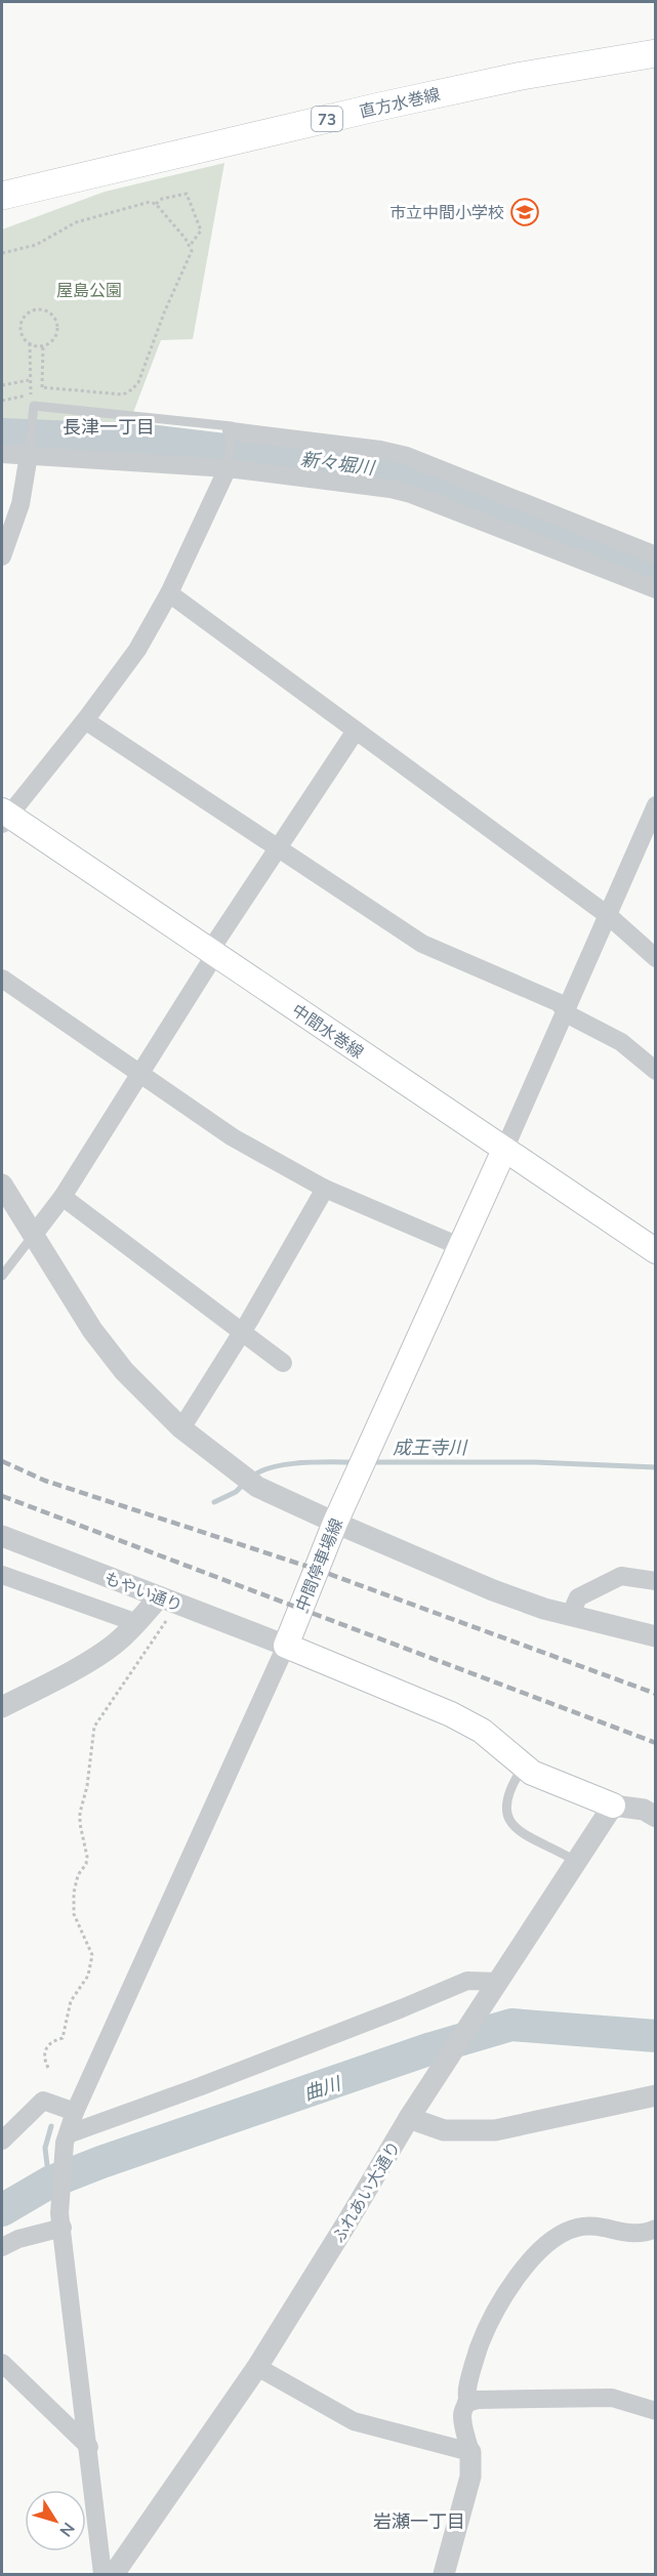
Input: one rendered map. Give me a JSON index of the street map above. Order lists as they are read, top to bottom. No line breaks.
{"streets":{"main road":["直方水巻線","73","中間水巻線","中間停車場線"],"street":["もやい通り","ふれあい大通り"]},"crossings":[["中間水巻線","中間停車場線"],["中間停車場線","もやい通り"]],"districts":["長津一丁目","岩瀬一丁目"],"water":["新々堀川","成王寺川","曲川"],"parks":["屋島公園"],"places":{"school or university":["市立中間小学校"]},"north":"bottom right"}
